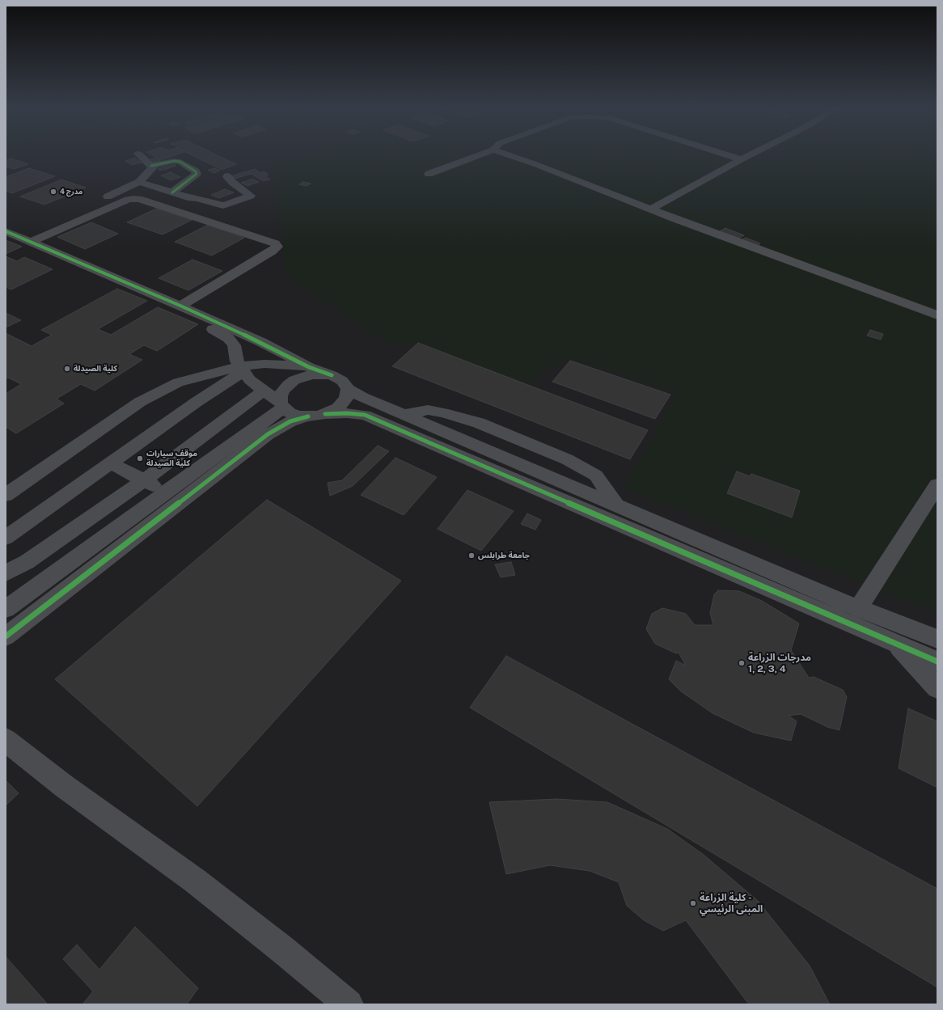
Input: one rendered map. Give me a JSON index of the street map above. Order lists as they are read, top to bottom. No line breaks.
{"places":["مدرج 4","كلية الصيدلة","موقف سيارات كلية الصيدلة","جامعة طرابلس","مدرجات الزراعة 1, 2, 3, 4","كلية الزراعة - المبنى الرئيسي"]}
